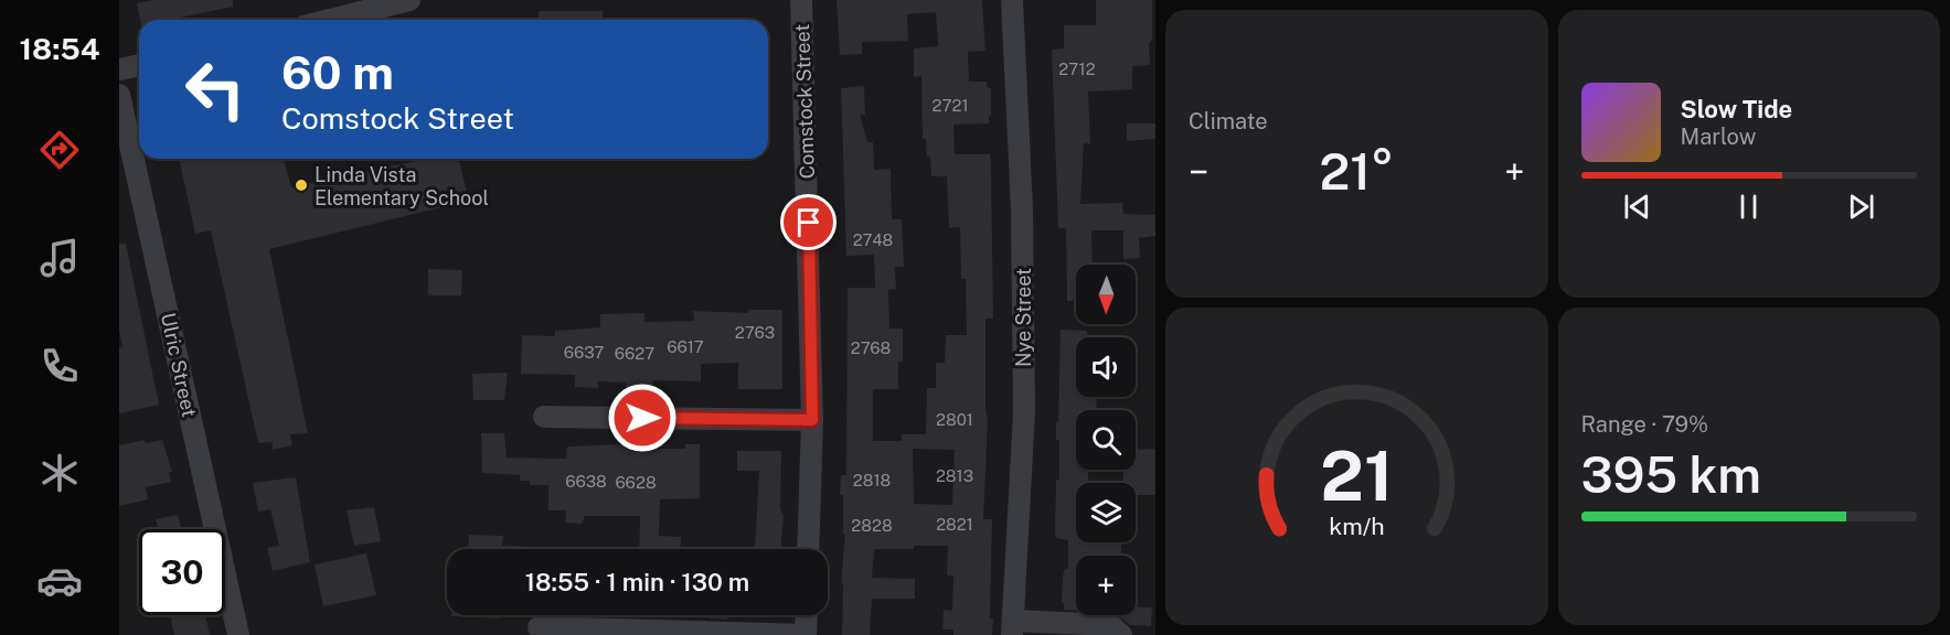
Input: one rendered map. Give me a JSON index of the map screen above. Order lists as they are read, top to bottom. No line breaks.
{"streets":{"street":["Comstock Street","Nye Street","Ulric Street"]},"places":["Linda Vista Elementary School"],"house_numbers":["2712","2721","2748","2763","6617","2768","6637","6627","2801","2813","2818","6638","6628","2821","2828"],"north":"bottom","page":{"tabs":"18:54","tile":["Climate",["Range · 79%","395 km"]],"turn":["60 m","Comstock Street"],"song":["Slow Tide","Marlow"],"heat":["−","21°","+"],"map_buttons":"+","limit":"30","trip":"18:55 · 1 min · 130 m","gauge":["21","km/h"]}}
